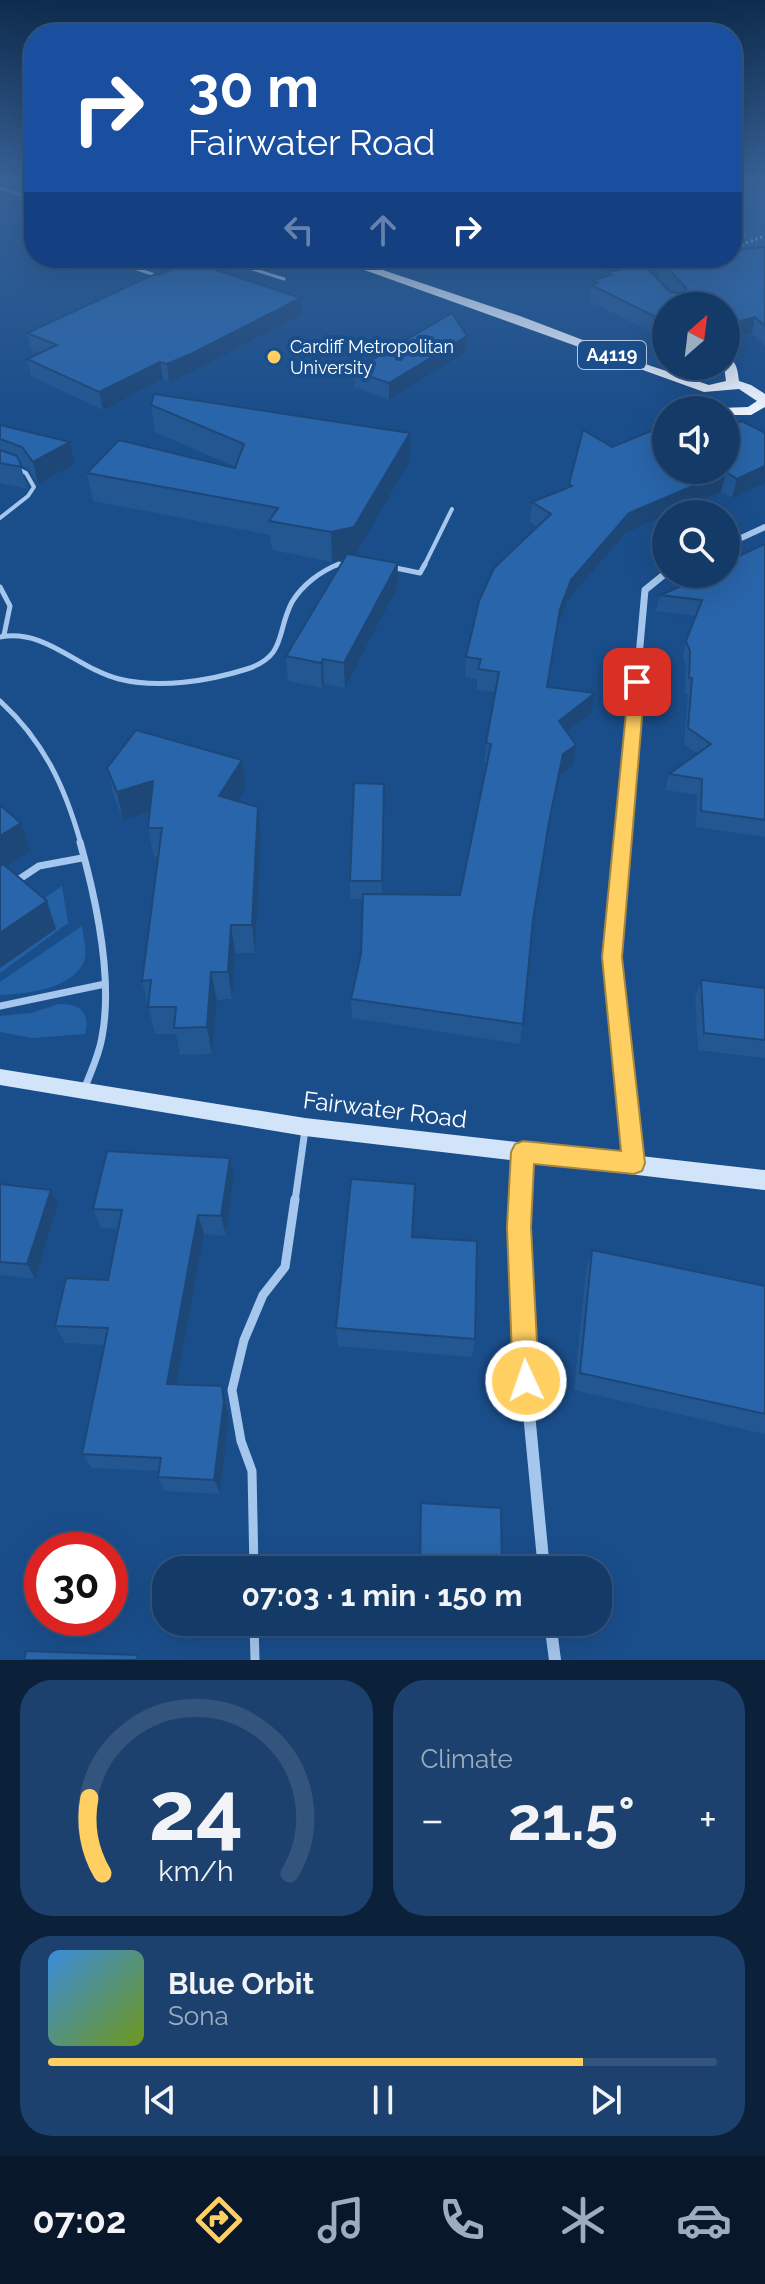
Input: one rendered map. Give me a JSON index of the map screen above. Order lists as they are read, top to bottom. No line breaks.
{"streets":{"main road":["A4119"],"street":["Fairwater Road"]},"places":["Cardiff Metropolitan University"],"north":"top right","page":{"turn":["30 m","Fairwater Road"],"limit":"30","trip":"07:03 · 1 min · 150 m","tile":"Climate","heat":["−","21.5°","+"],"song":["Blue Orbit","Sona"],"tabs":"07:02","gauge":["24","km/h"]}}
